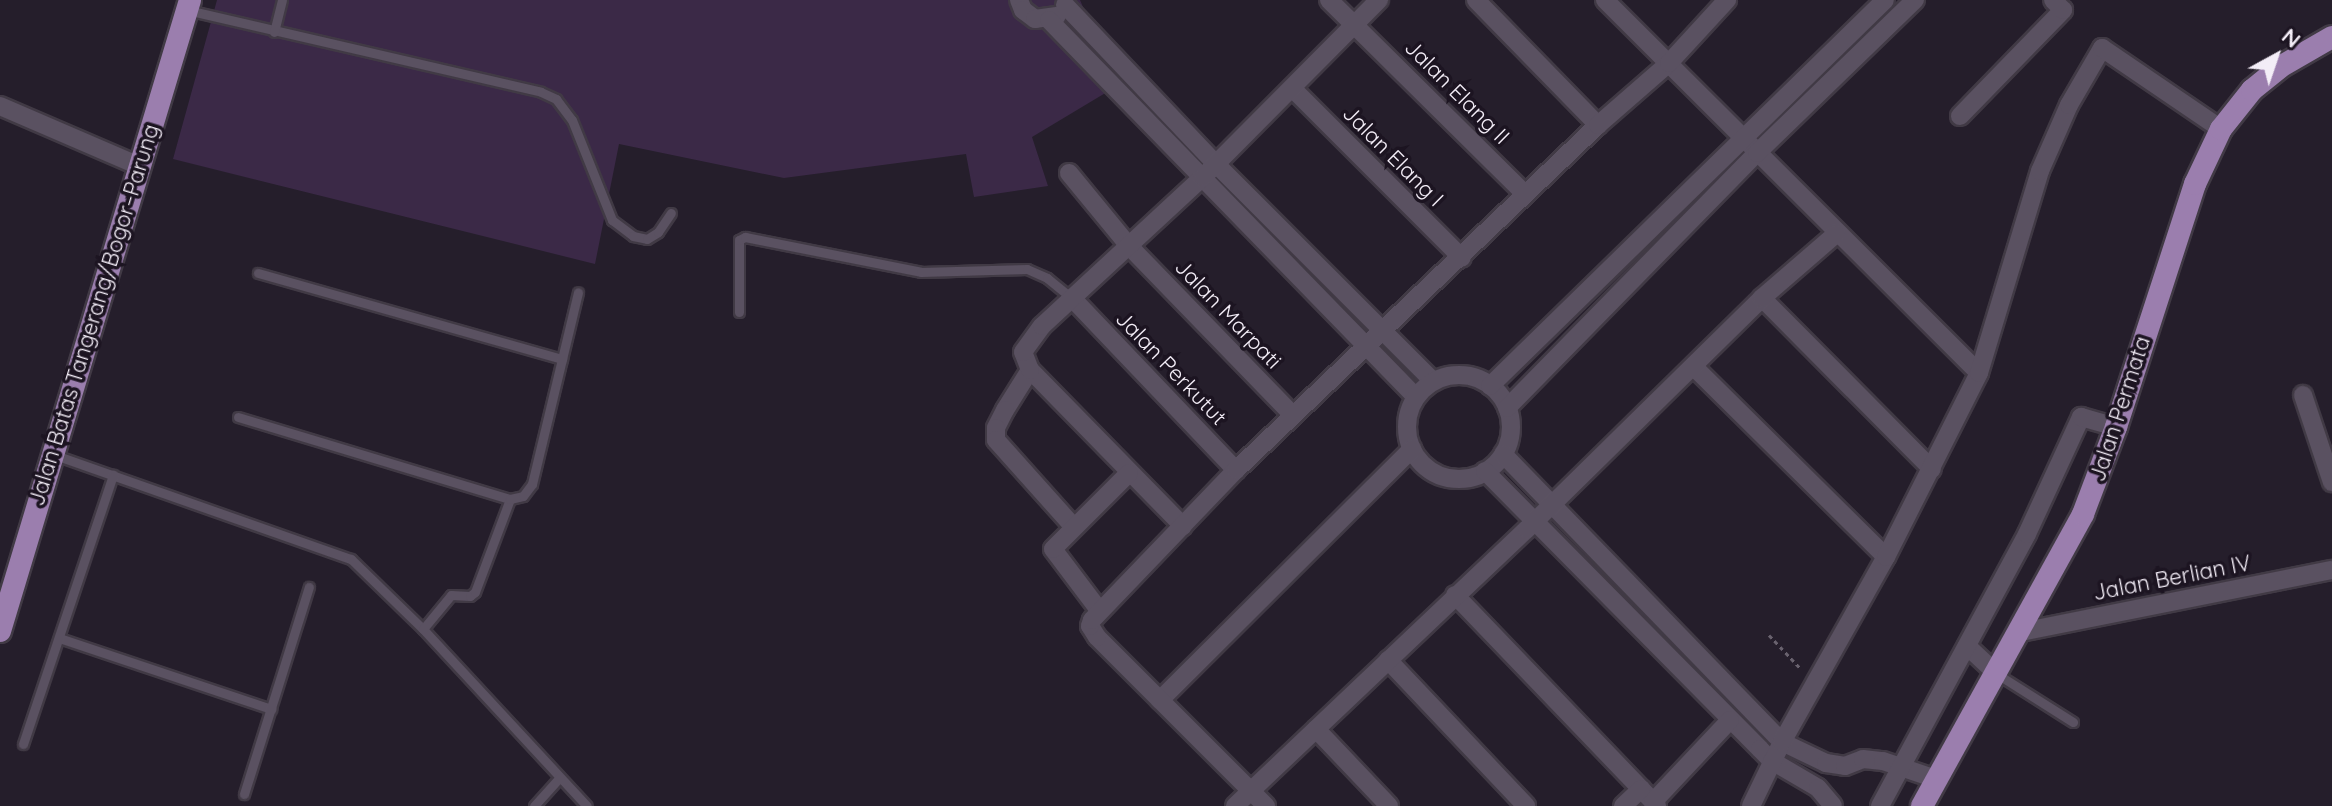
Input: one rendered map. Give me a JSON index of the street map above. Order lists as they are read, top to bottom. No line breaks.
{"streets":{"main road":["Jalan Batas Tangerang/Bogor–Parung","Jalan Permata"],"street":["Jalan Elang II","Jalan Elang I","Jalan Marpati","Jalan Perkutut","Jalan Berlian IV"]},"crossings":[["Jalan Permata","Jalan Berlian IV"]],"north":"top right"}
